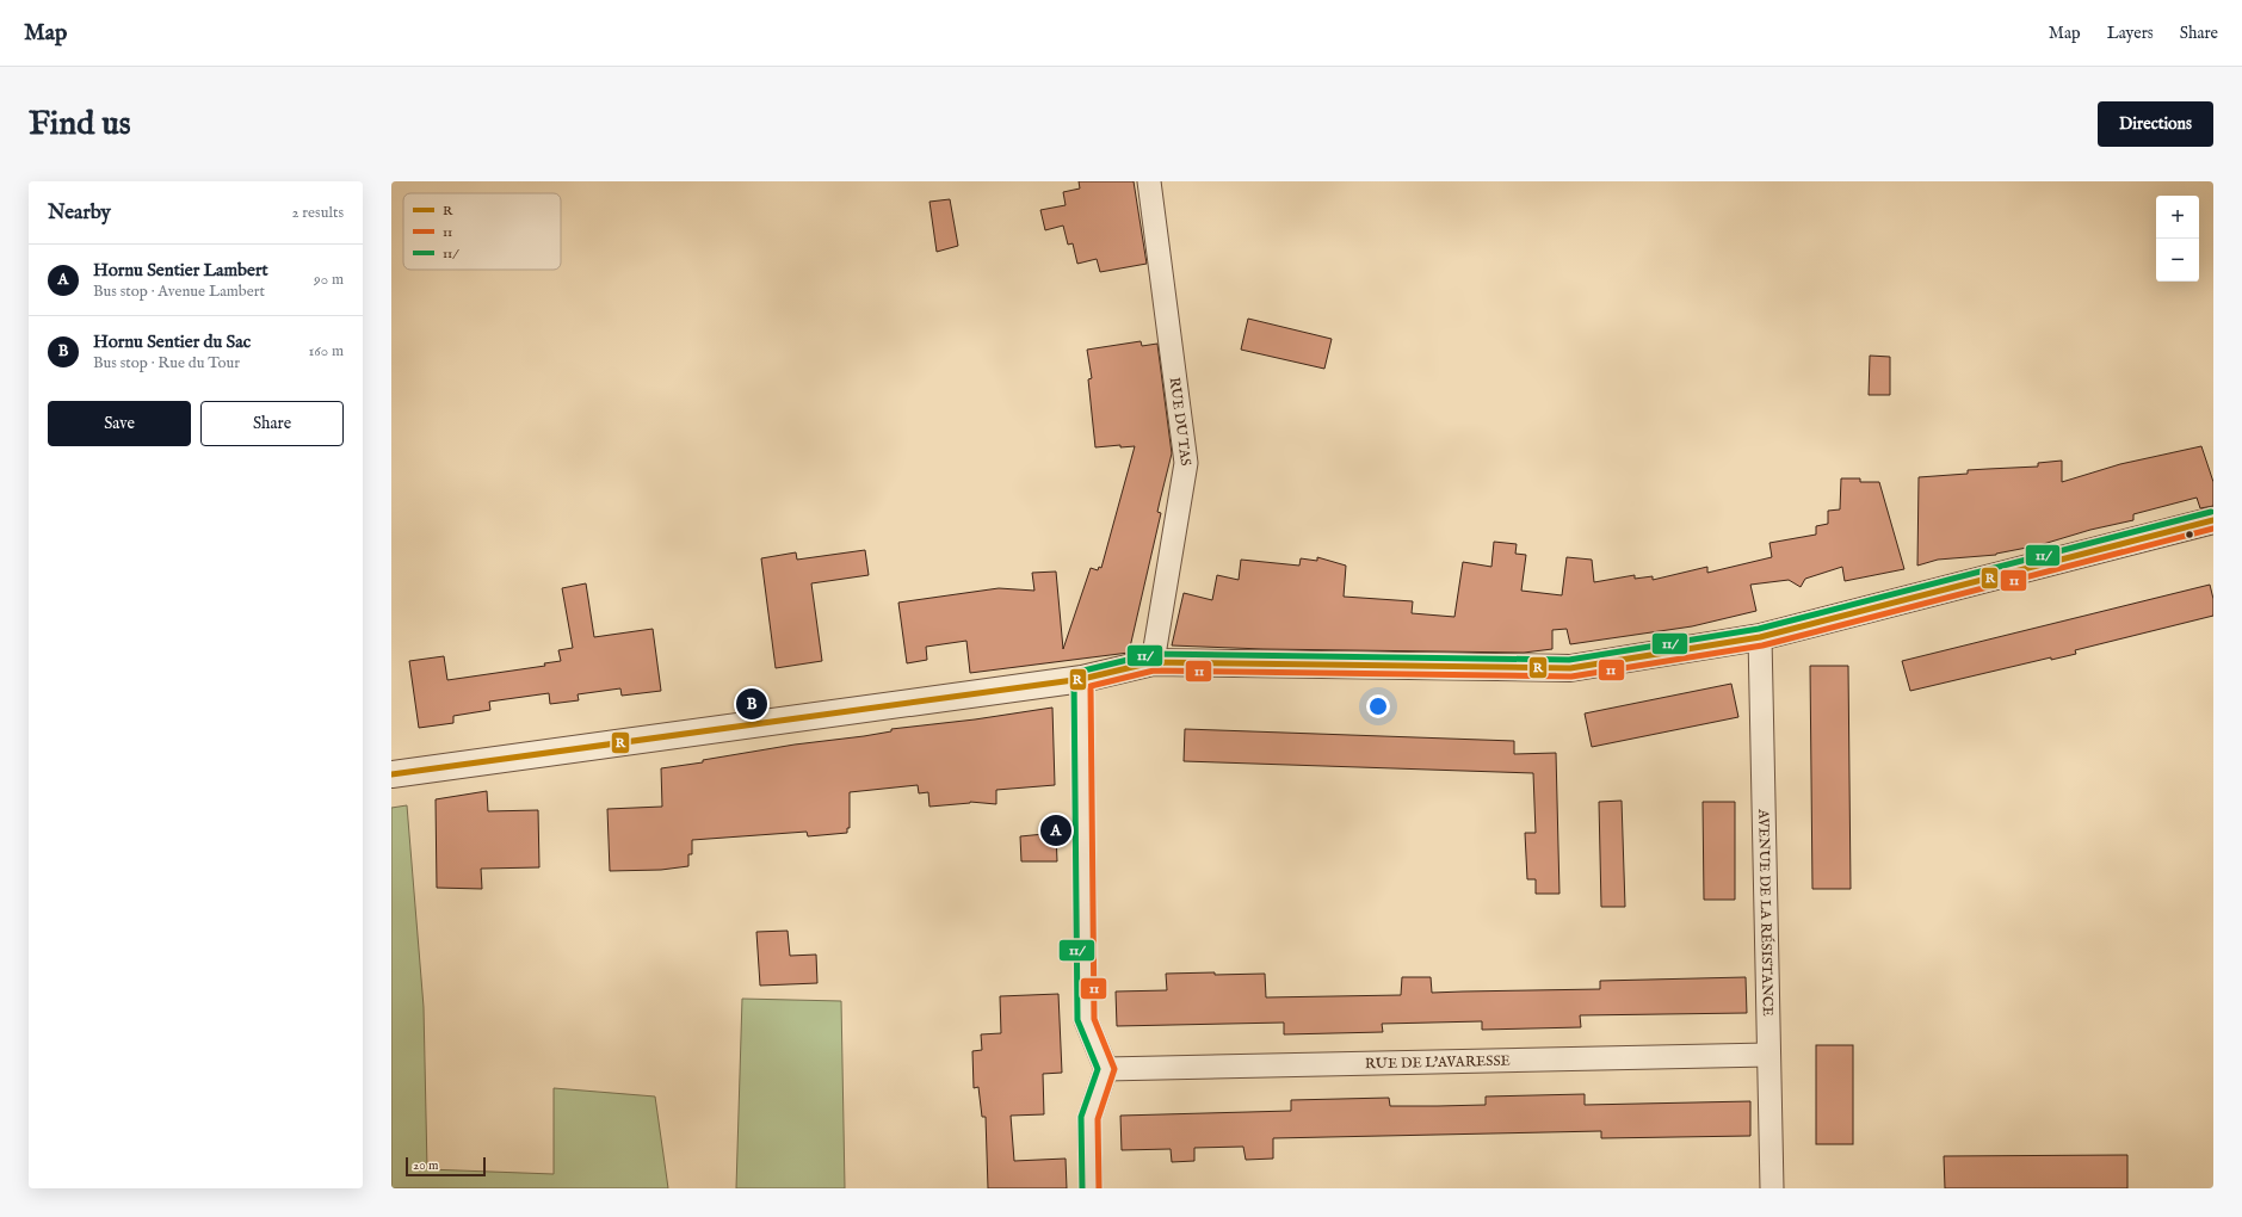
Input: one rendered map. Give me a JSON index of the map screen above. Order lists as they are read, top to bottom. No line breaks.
{"streets":{"street":["RUE DU TAS","AVENUE DE LA RÉSISTANCE","RUE DE L'AVARESSE"]},"crossings":[["AVENUE DE LA RÉSISTANCE","RUE DE L'AVARESSE"]],"lines":["transit line 11/","transit line R","transit line 11"],"legend":["R","11","11/"],"scale_bar":"20 m","page":{"header":"Map","nav":["Map","Layers","Share"],"buttons":["Directions",["Save","Share"]],"title":"Find us","heading":["Nearby","2 results"],"map_buttons":["+","−"],"list":[{"mark":"A","name":"Hornu Sentier Lambert","note":"Bus stop · Avenue Lambert","value":"90 m"},{"mark":"B","name":"Hornu Sentier du Sac","note":"Bus stop · Rue du Tour","value":"160 m"}],"pins":["B","A"],"scale":"20 m"}}
